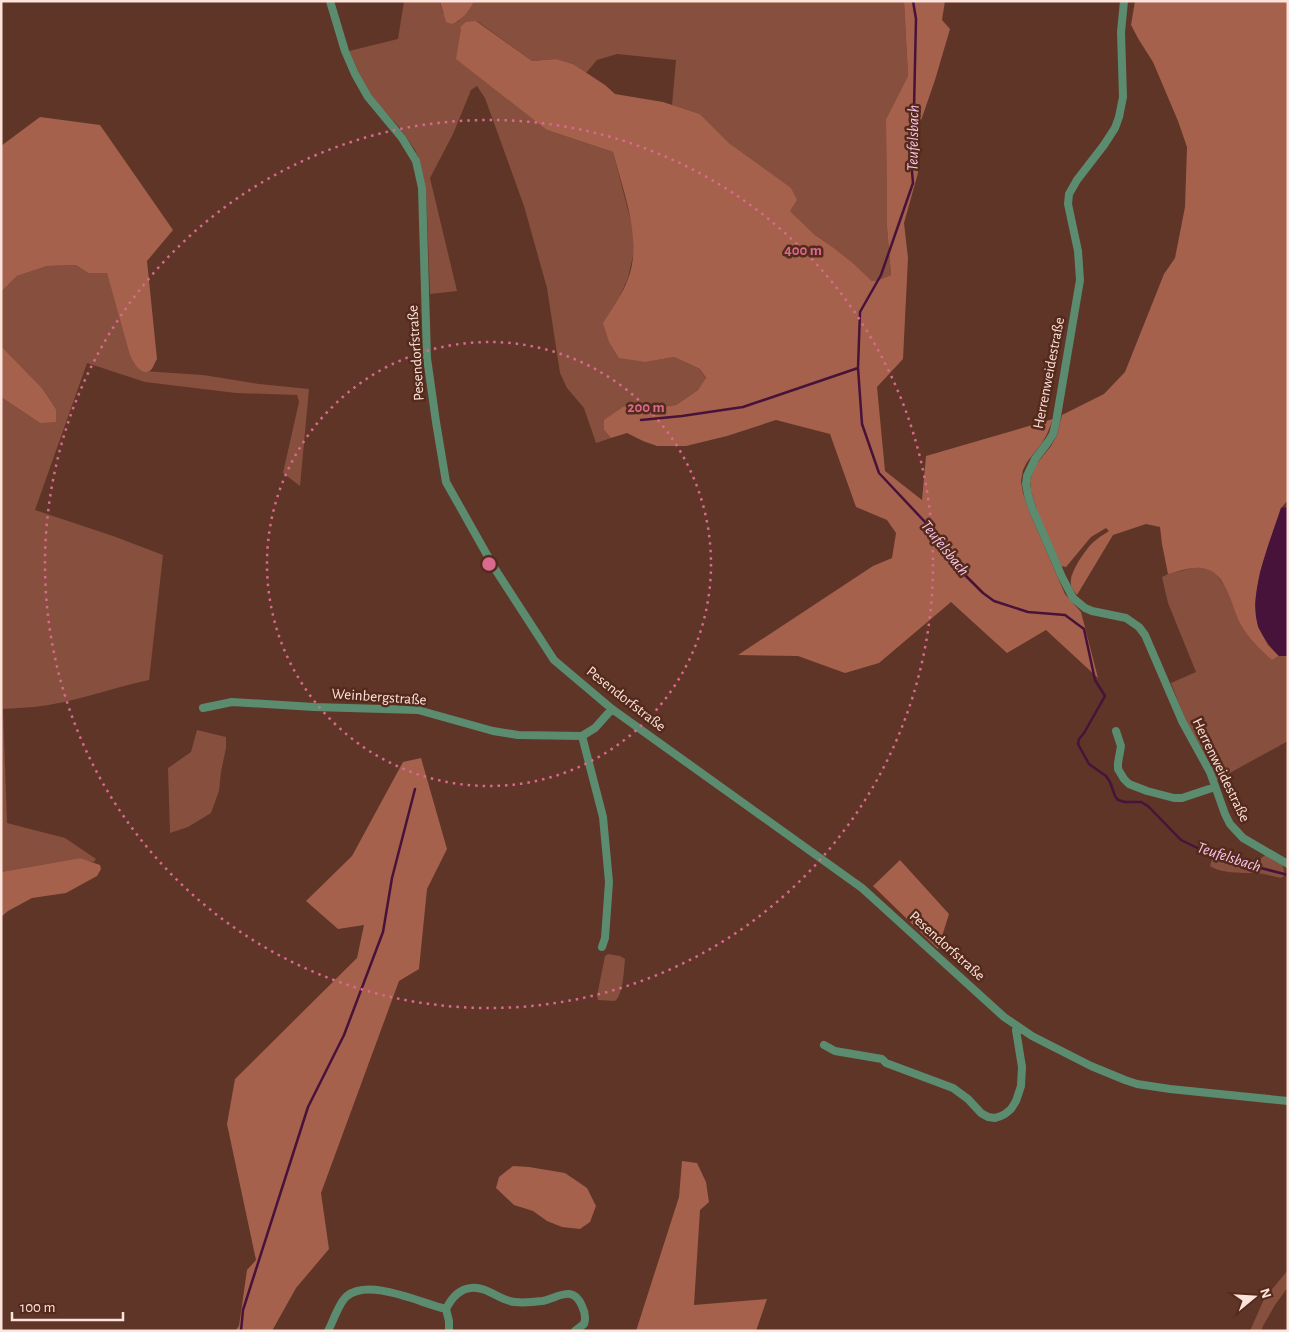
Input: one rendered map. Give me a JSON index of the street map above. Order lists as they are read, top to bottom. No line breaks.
{"streets":{"street":["Pesendorfstraße","Herrenweidestraße","Weinbergstraße"]},"water":["Teufelsbach"],"scale_bar":"100 m","north":"right","rings":["400 m","200 m"]}
